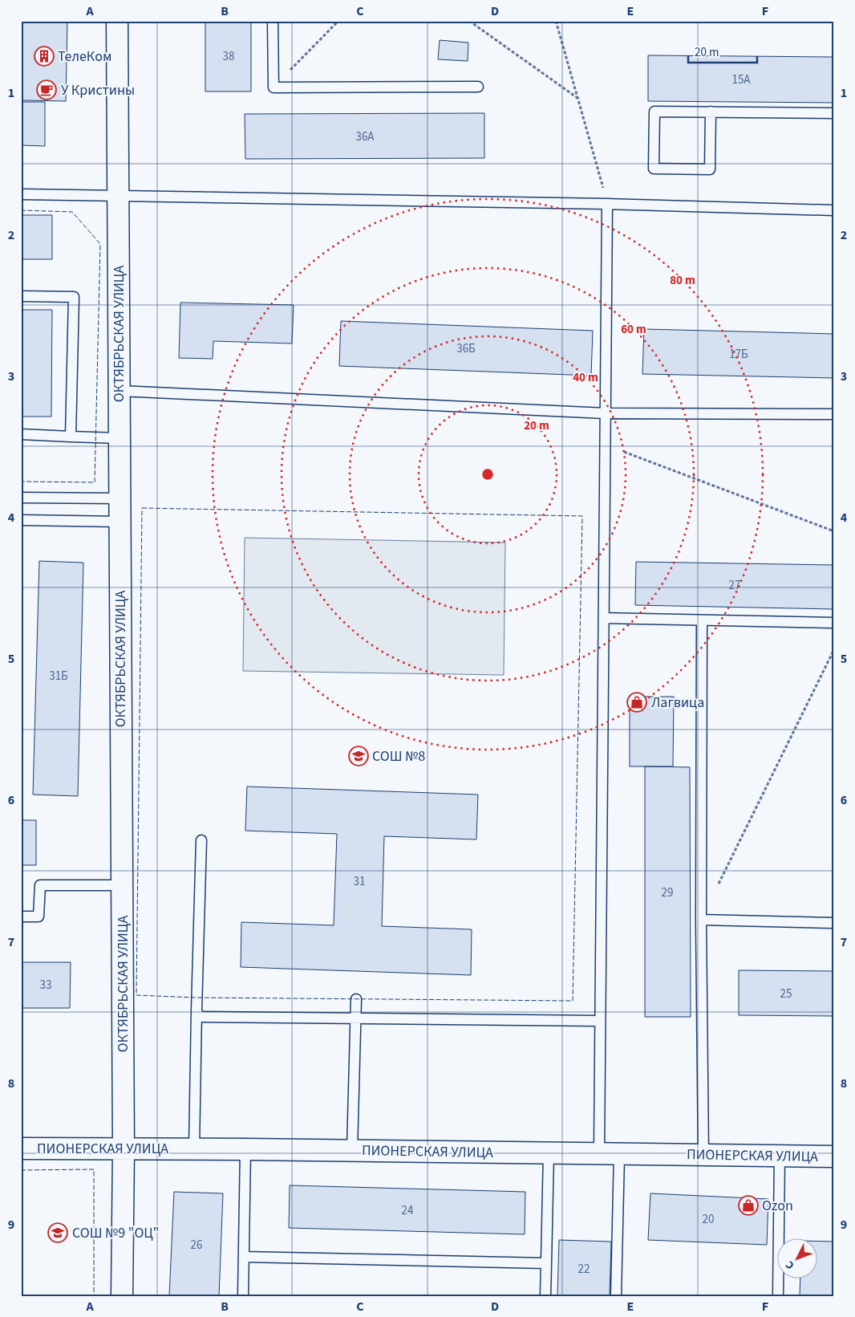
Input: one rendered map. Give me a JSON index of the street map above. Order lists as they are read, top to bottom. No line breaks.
{"streets":{"street":["ОКТЯБРЬСКАЯ УЛИЦА","ПИОНЕРСКАЯ УЛИЦА"]},"crossings":[["ОКТЯБРЬСКАЯ УЛИЦА","ПИОНЕРСКАЯ УЛИЦА"]],"places":{"building":["ТелеКом"],"cafe":["У Кристины"],"shop":["Лагвица","Ozon"],"school or university":["СОШ №8","СОШ №9 \"ОЦ\""]},"house_numbers":["38","15А","36А","36Б","17Б","27","31Б","31","29","33","25","24","20","26","22"],"scale_bar":"20 m","north":"bottom left","grid":{"columns":["A","B","C","D","E","F"],"rows":["1","2","3","4","5","6","7","8","9"]},"rings":["80 m","60 m","40 m","20 m"]}
